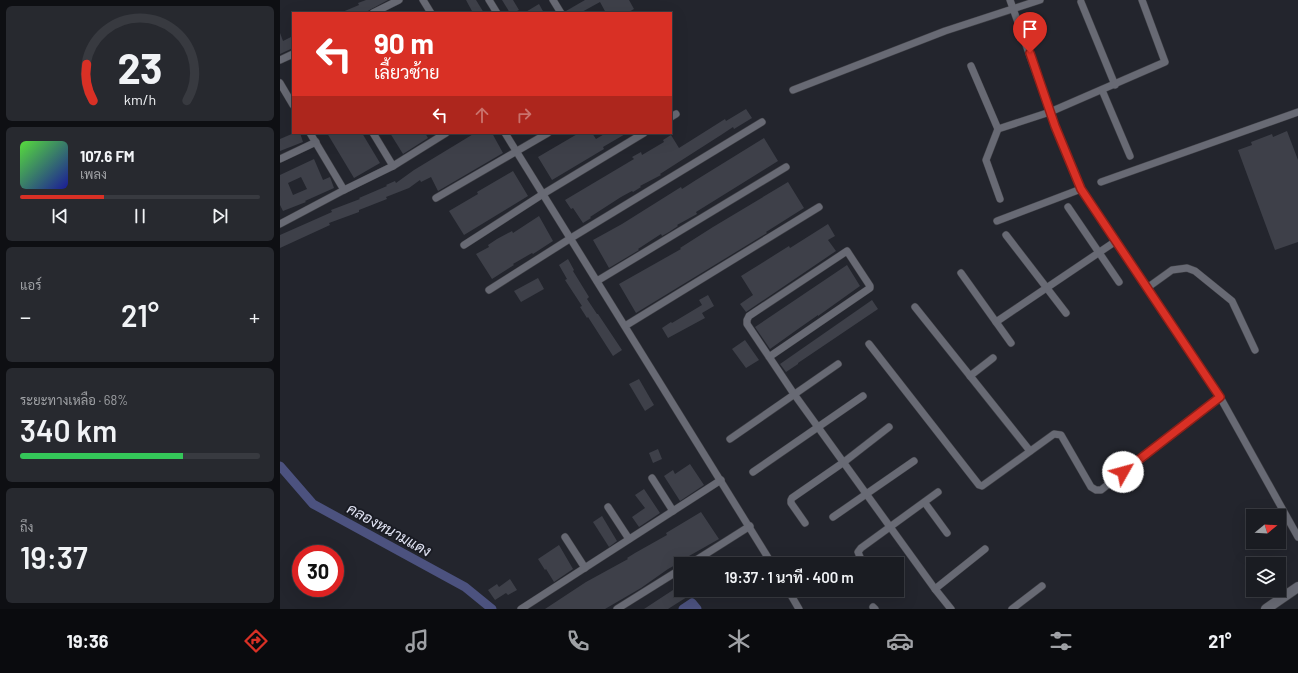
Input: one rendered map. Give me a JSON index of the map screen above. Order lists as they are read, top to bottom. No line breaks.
{"water":["คลองหนามแดง"],"north":"right","page":{"turn":["90 m","เลี้ยวซ้าย"],"song":["107.6 FM","เพลง"],"tile":["แอร์",["ระยะทางเหลือ · 68%","340 km"],["ถึง","19:37"]],"heat":["−","21°","+"],"limit":"30","trip":"19:37 · 1 นาที · 400 m","tabs":["19:36","21°"],"gauge":["23","km/h"]}}
